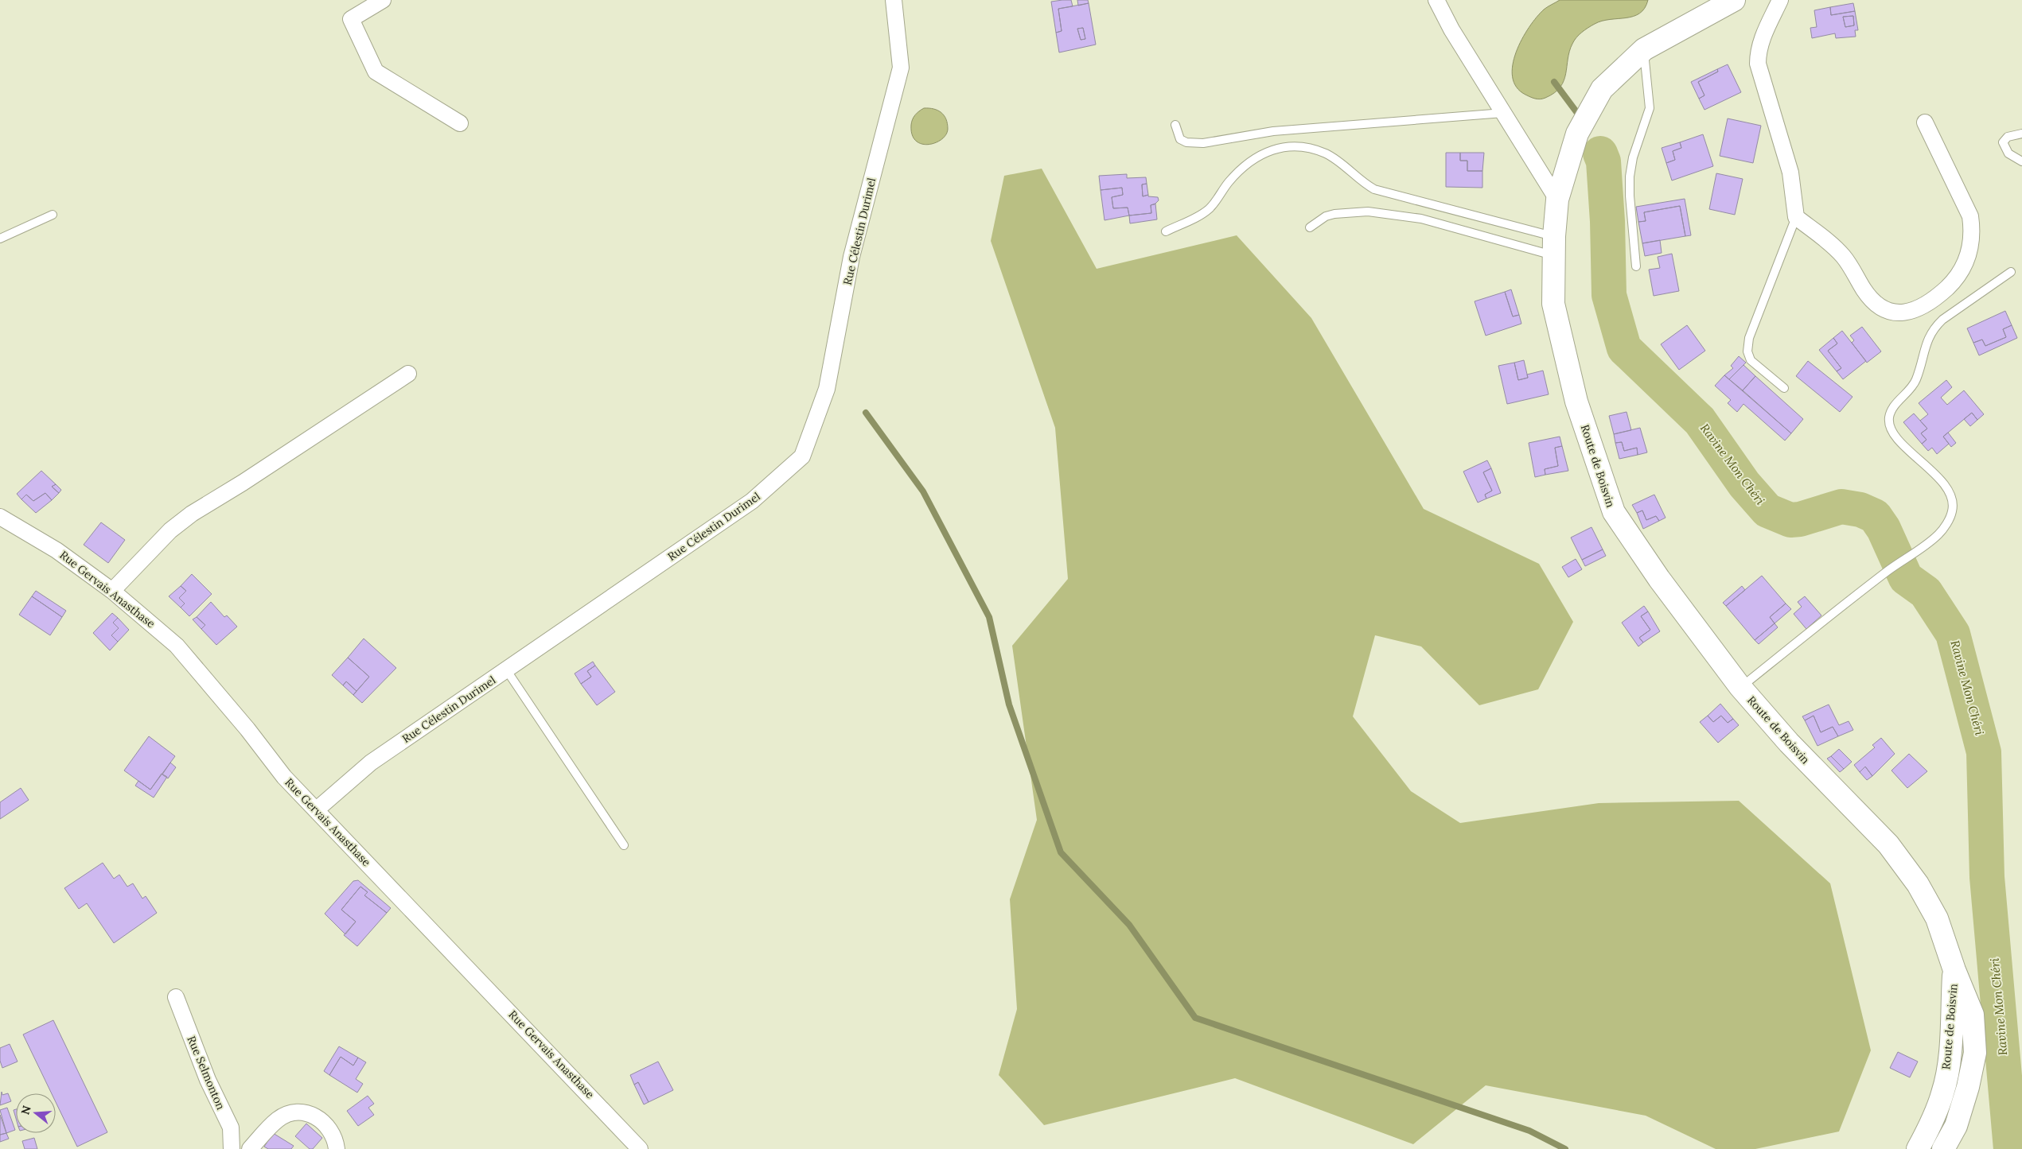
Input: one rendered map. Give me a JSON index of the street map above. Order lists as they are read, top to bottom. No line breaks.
{"streets":{"main road":["Route de Boisvin"],"street":["Rue Célestin Durimel","Rue Gervais Anasthase","Rue Selmonton"]},"crossings":[["Rue Célestin Durimel","Rue Gervais Anasthase"]],"water":["Ravine Mon Chéri"],"north":"left"}
